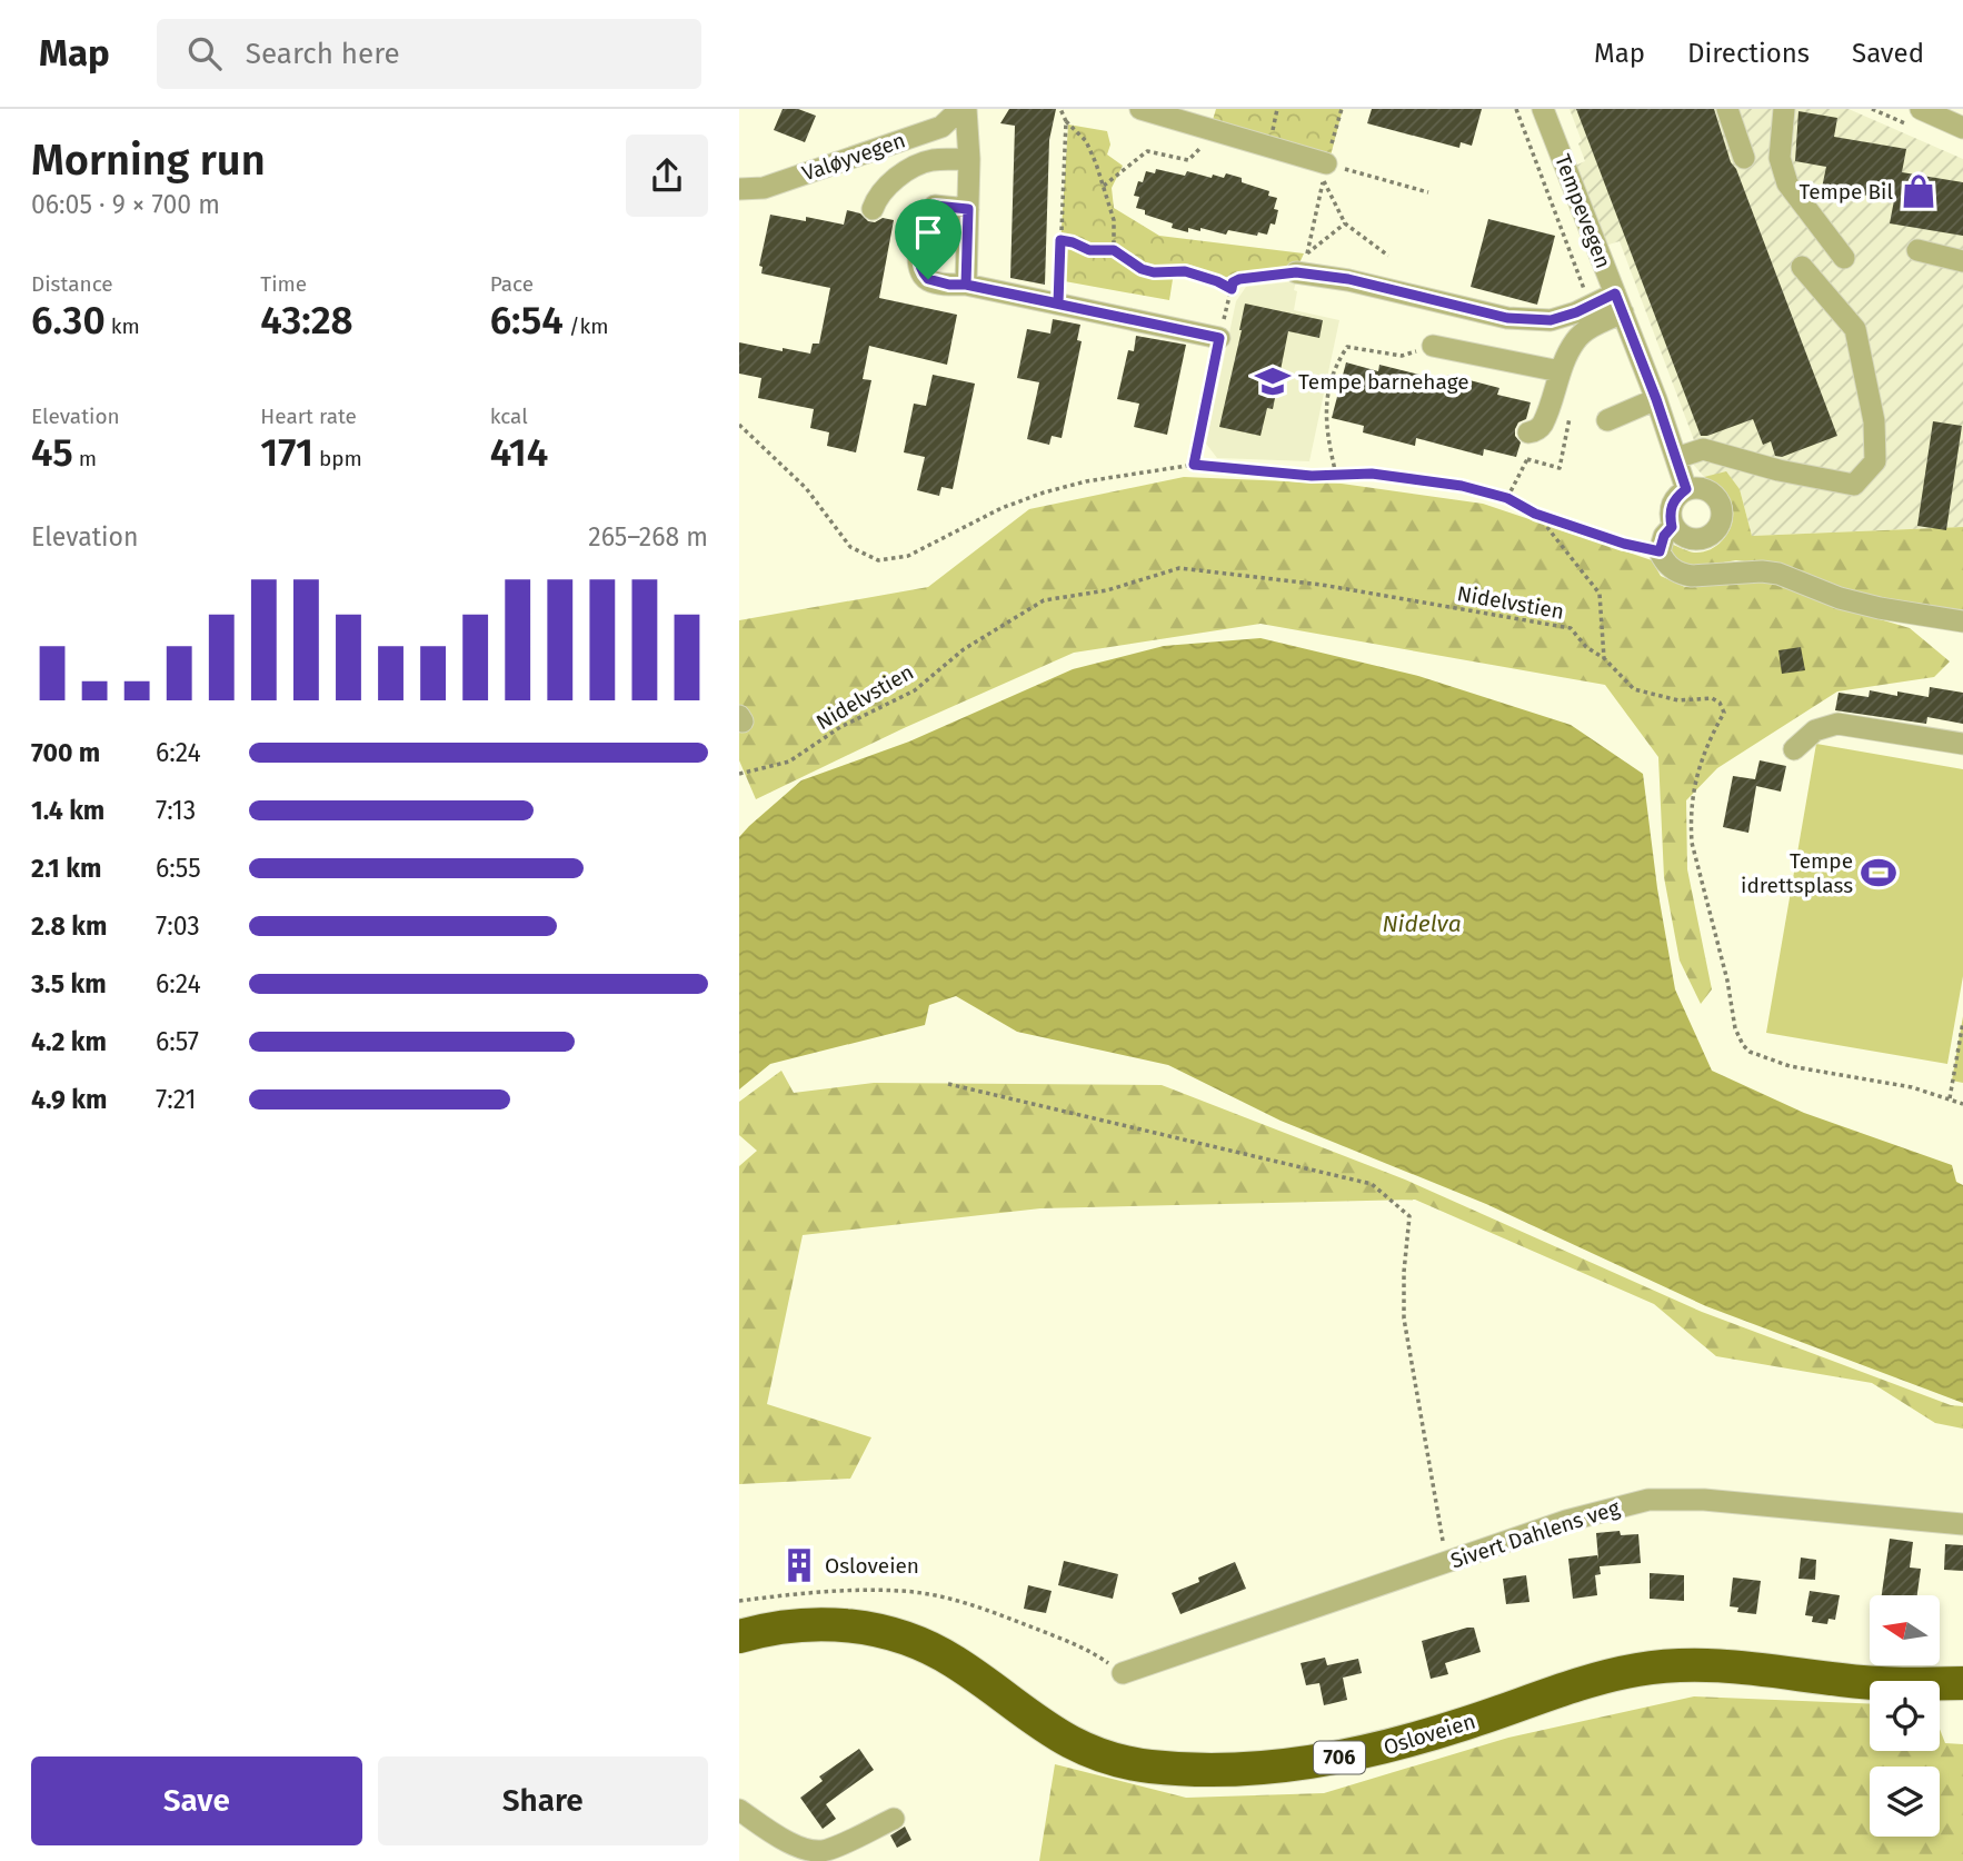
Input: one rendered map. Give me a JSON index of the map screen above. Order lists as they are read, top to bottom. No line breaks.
{"streets":{"highway":["Osloveien","706"],"street":["Valøyvegen","Tempevegen","Sivert Dahlens veg"],"path":["Nidelvstien"]},"water":["Nidelva"],"places":{"shop":["Tempe Bil"],"school or university":["Tempe barnehage"],"sports":["Tempe idrettsplass"],"building":["Osloveien"]},"north":"left","page":{"header":"Map","search":"Search here","nav":["Map","Directions","Saved"],"heading":["Morning run","06:05 · 9 × 700 m"],"stats":[["Distance","6.30 km"],["Time","43:28"],["Pace","6:54 /km"],["Elevation","45 m"],["Heart rate","171 bpm"],["kcal","414"]],"chart":["Elevation","265–268 m"],"list":[{"name":"700 m","note":"6:24"},{"name":"1.4 km","note":"7:13"},{"name":"2.1 km","note":"6:55"},{"name":"2.8 km","note":"7:03"},{"name":"3.5 km","note":"6:24"},{"name":"4.2 km","note":"6:57"},{"name":"4.9 km","note":"7:21"}],"buttons":["Save","Share"]}}
